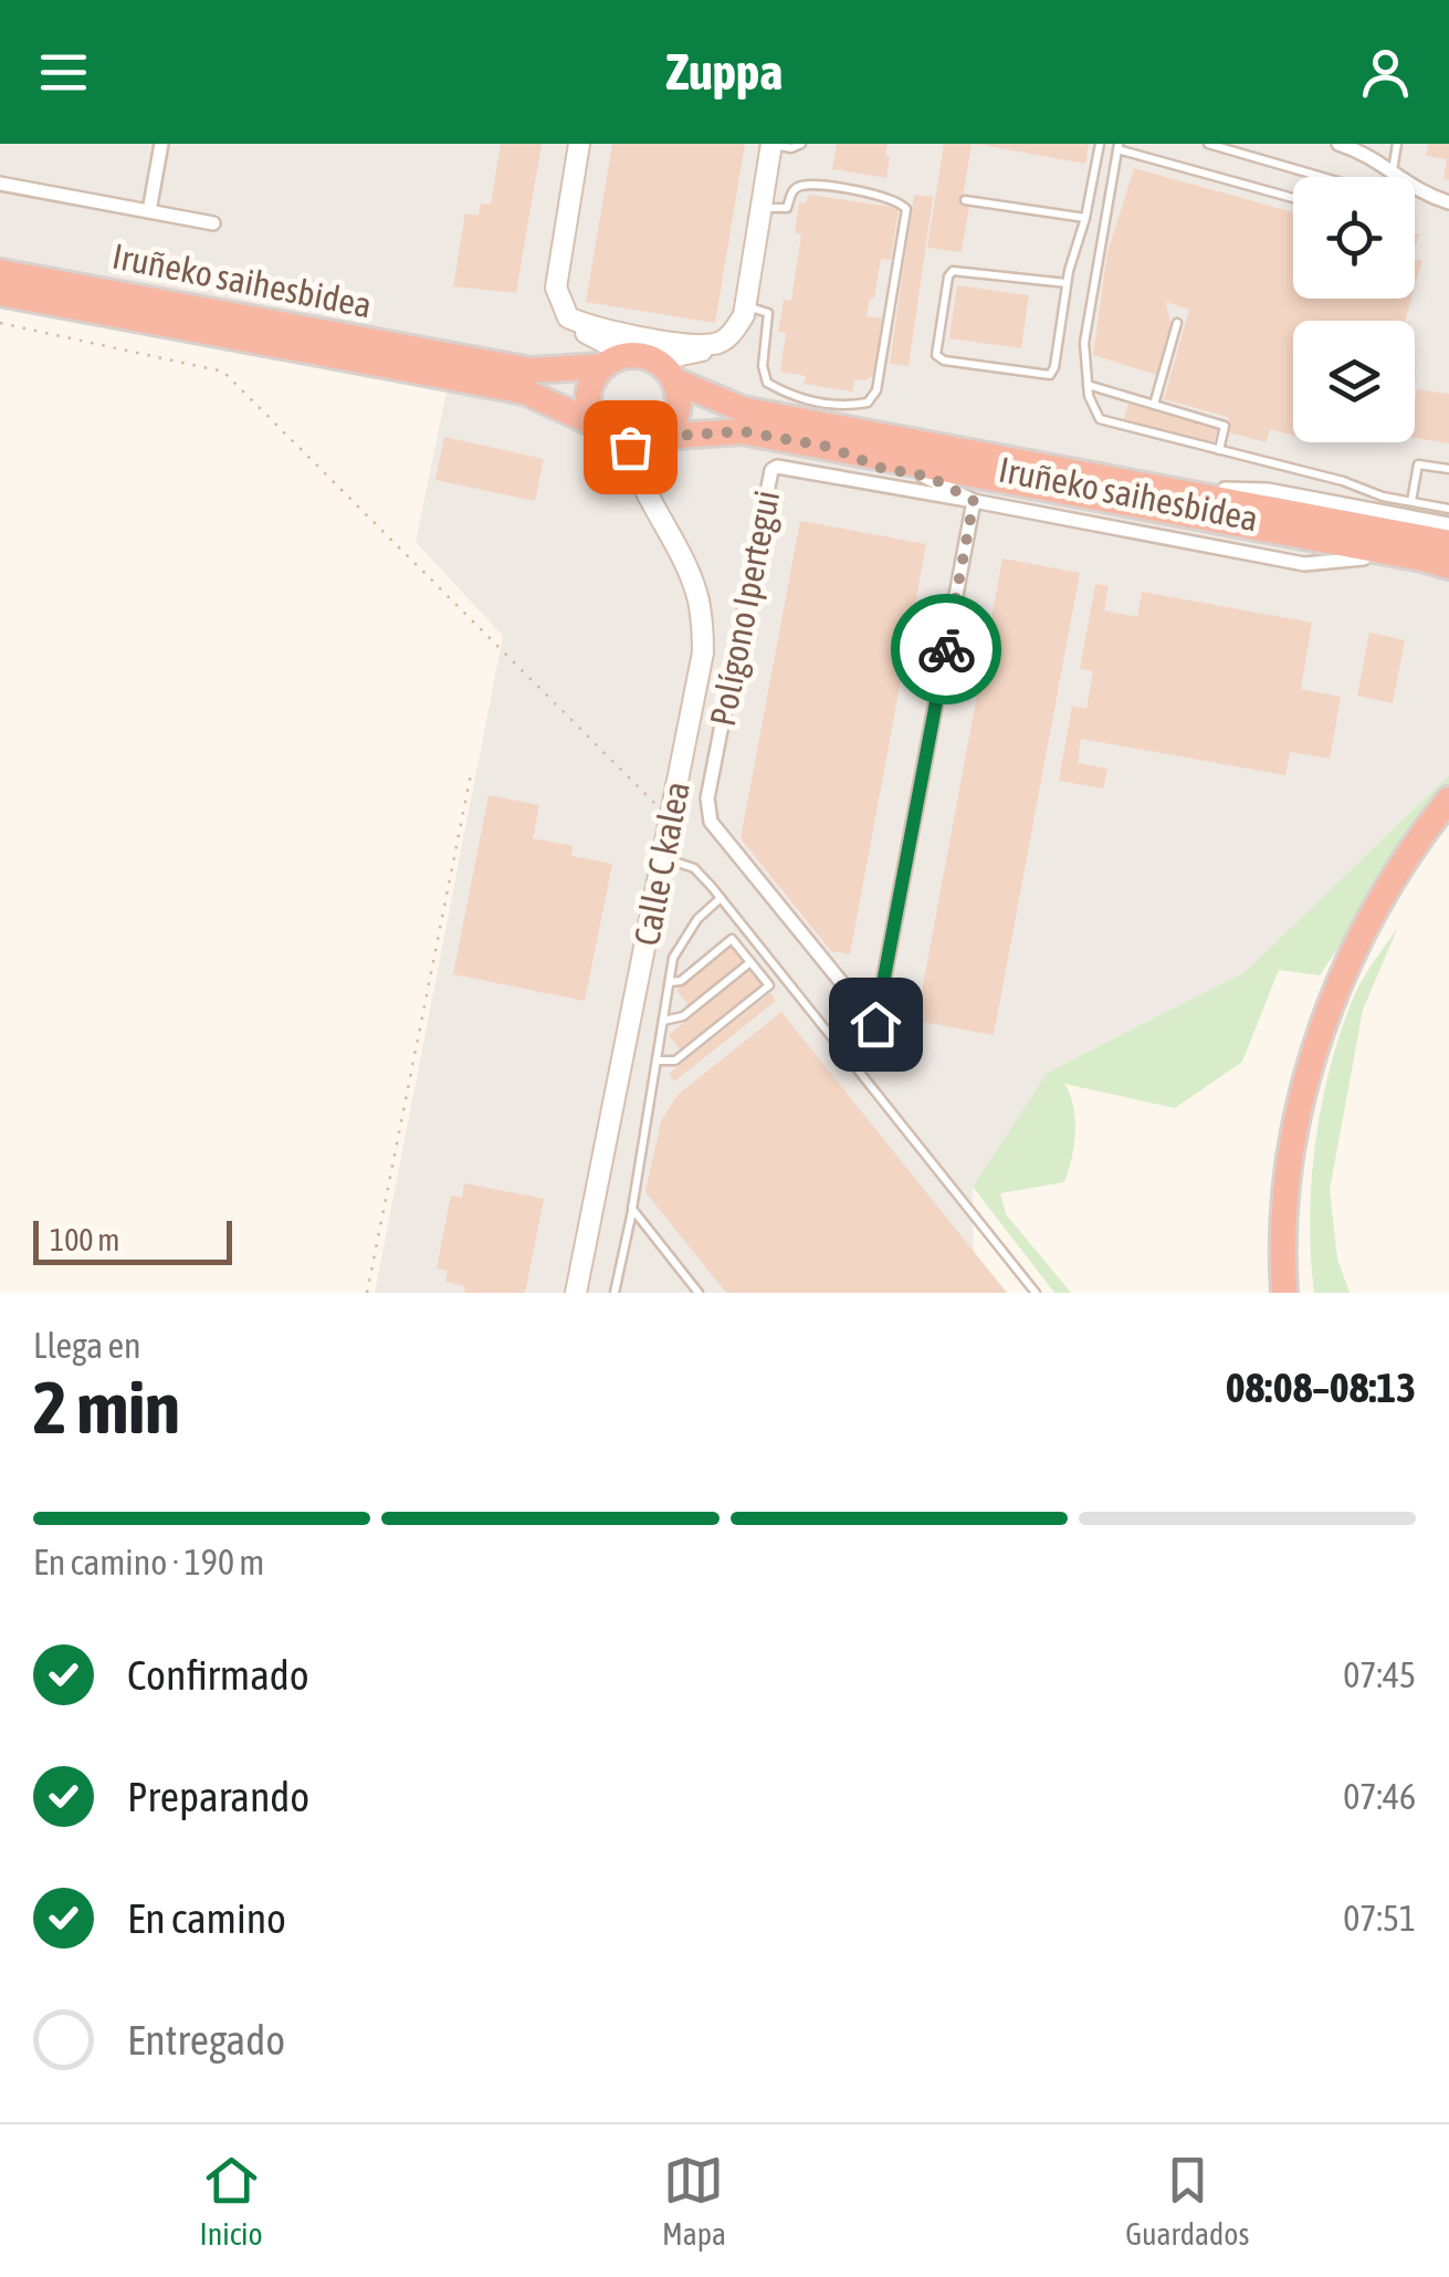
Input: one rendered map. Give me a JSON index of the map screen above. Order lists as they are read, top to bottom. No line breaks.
{"streets":{"highway":["Iruñeko saihesbidea"],"street":["Polígono Ipertegui","Calle C kalea"]},"crossings":[["Iruñeko saihesbidea","Polígono Ipertegui"],["Iruñeko saihesbidea","Calle C kalea"]],"scale_bar":"100 m","page":{"header":"Zuppa","scale":"100 m","heading":["2 min","Llega en","08:08–08:13"],"bar":"En camino · 190 m","list":[["Confirmado","07:45"],["Preparando","07:46"],["En camino","07:51"],"Entregado"],"tabs":["Inicio","Mapa","Guardados"]}}
